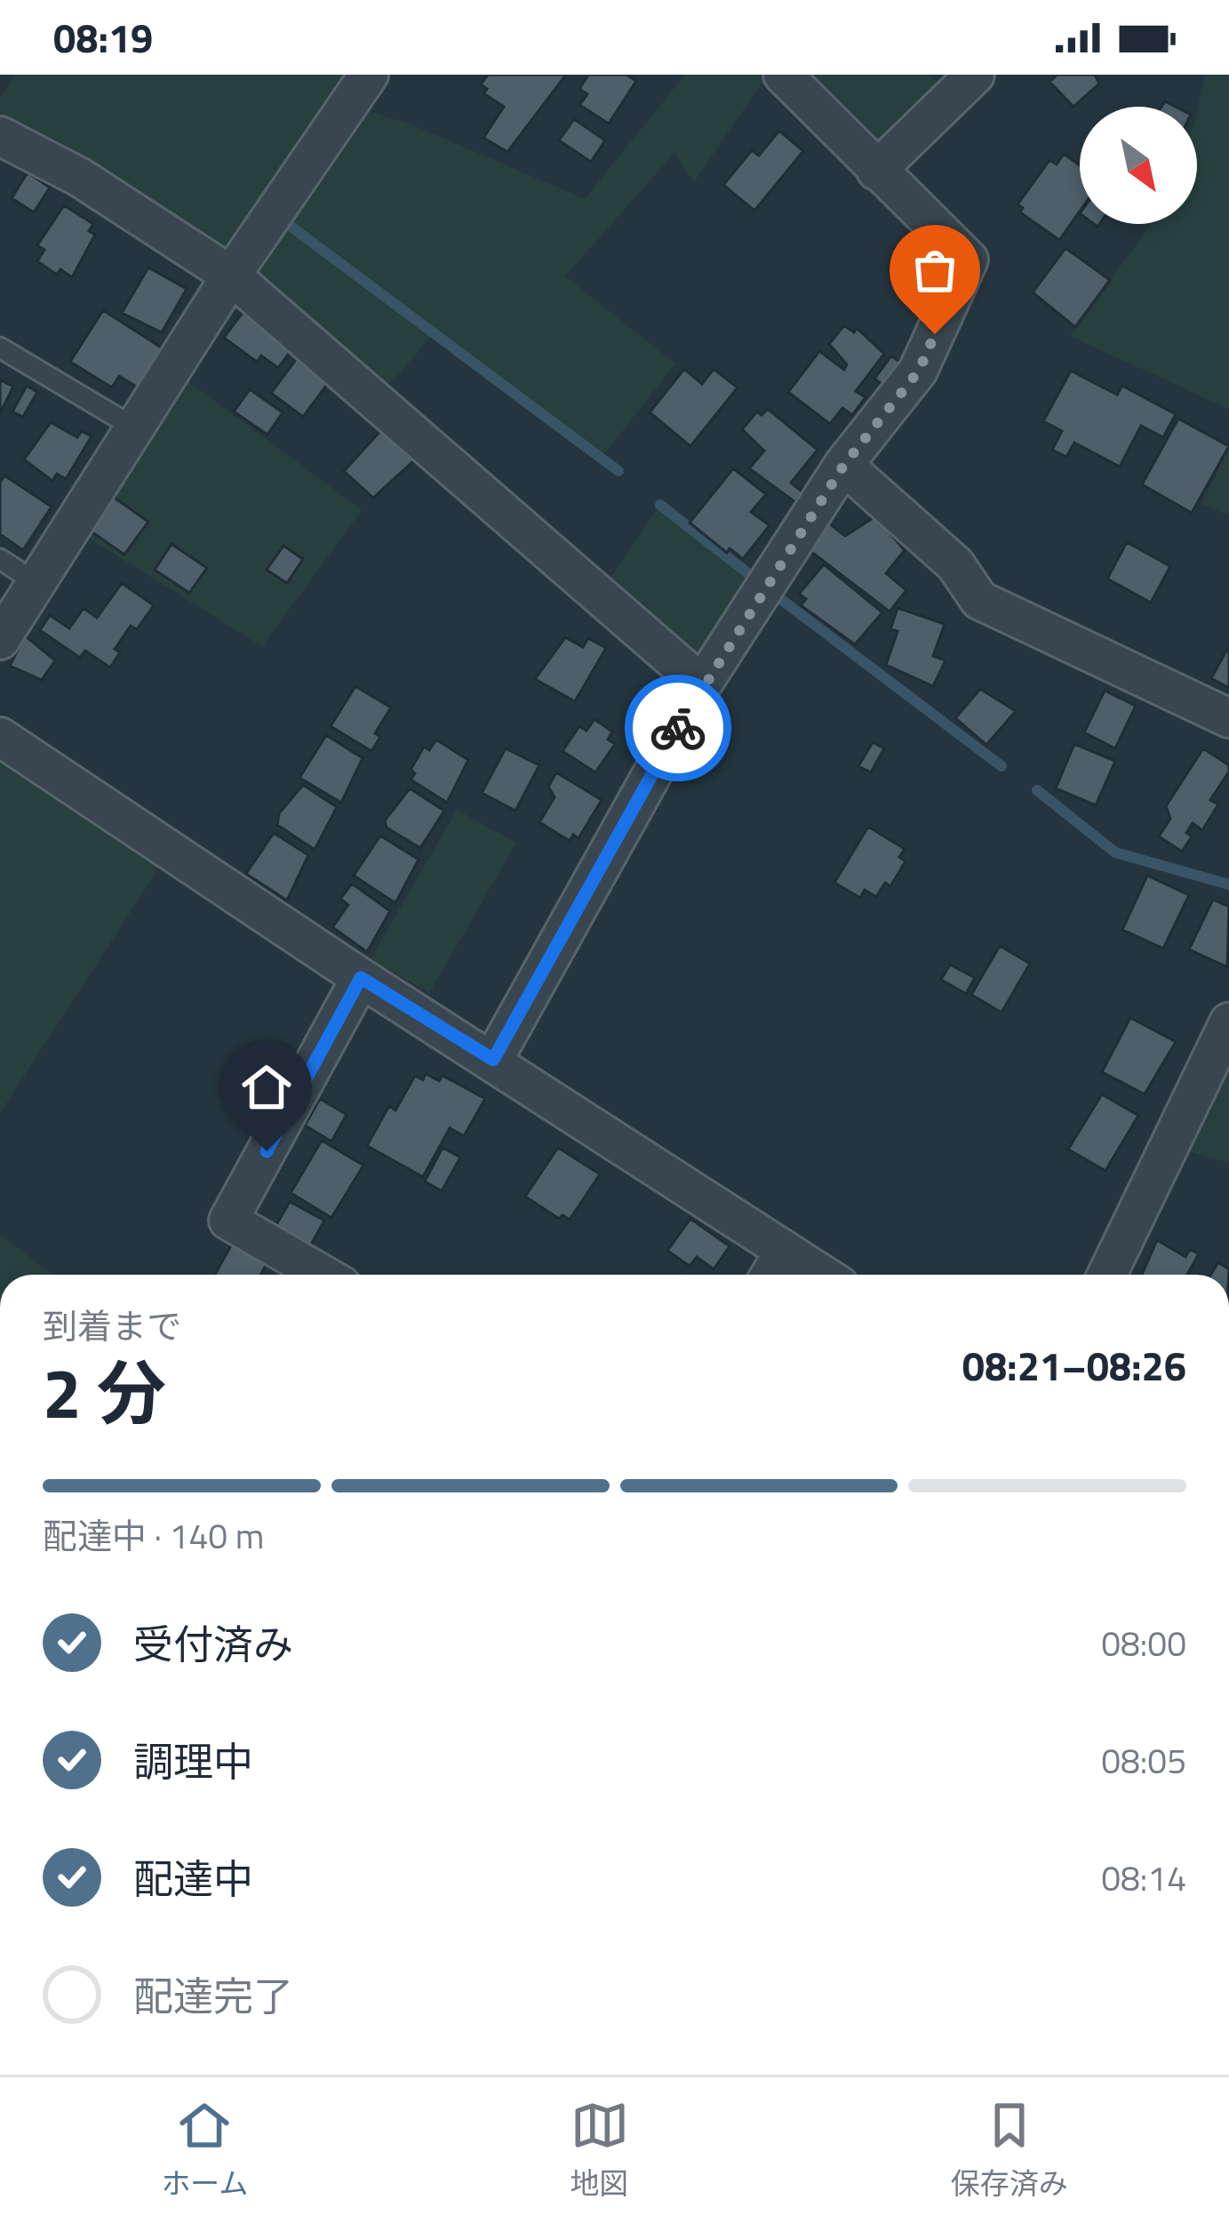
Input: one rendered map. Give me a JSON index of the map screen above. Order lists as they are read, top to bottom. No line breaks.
{"north":"bottom right","page":{"status":"08:19","heading":["2 分","到着まで","08:21–08:26"],"bar":"配達中 · 140 m","list":[["受付済み","08:00"],["調理中","08:05"],["配達中","08:14"],"配達完了"],"tabs":["ホーム","地図","保存済み"]}}
